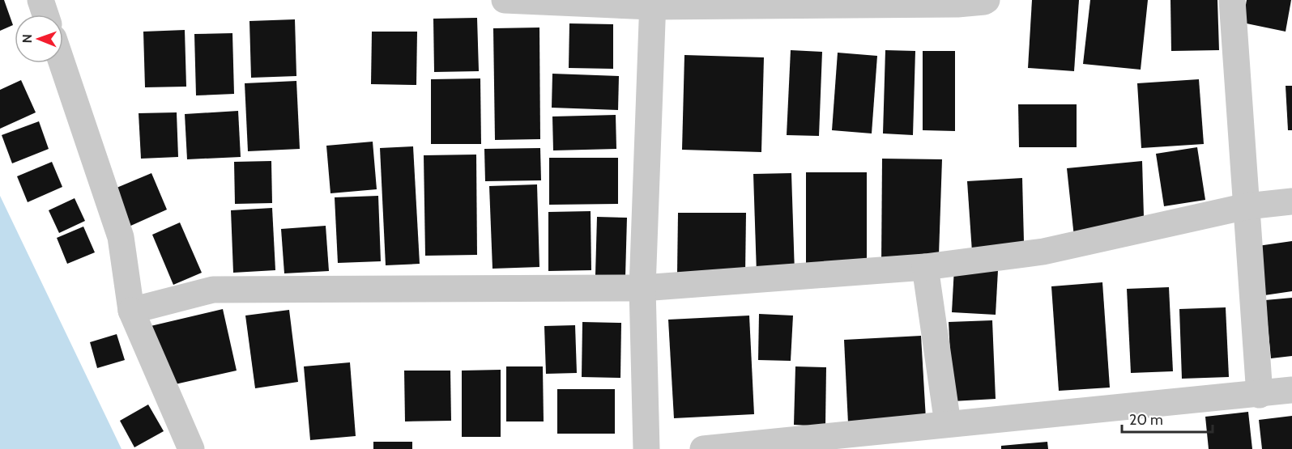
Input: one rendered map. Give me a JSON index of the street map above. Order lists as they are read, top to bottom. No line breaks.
{"scale_bar":"20 m","north":"left"}
